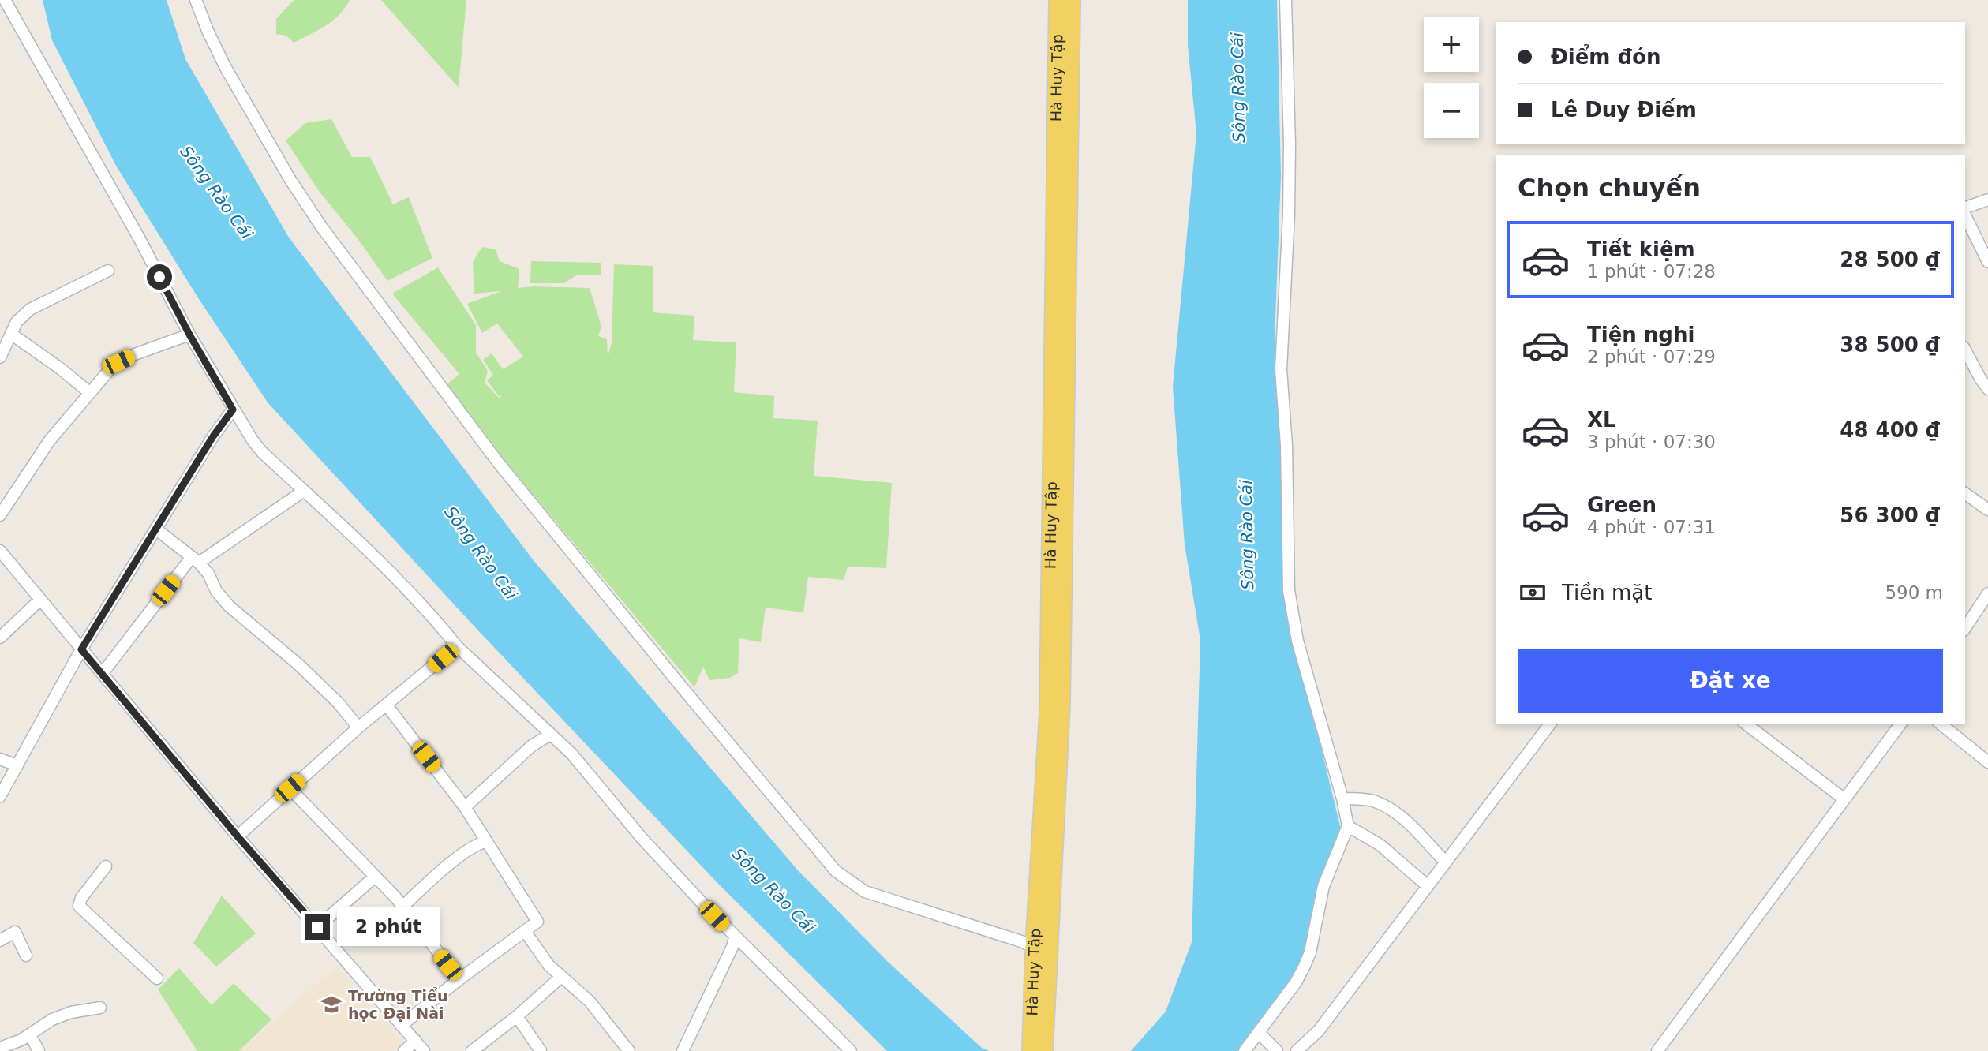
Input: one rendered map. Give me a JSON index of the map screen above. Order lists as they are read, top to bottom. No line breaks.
{"streets":{"main road":["Hà Huy Tập"]},"water":["Sông Rào Cái"],"places":{"school or university":["Trường Tiểu học Đại Nài"]},"page":{"map_buttons":["+","−"],"banner":["Điểm đón","Lê Duy Điếm"],"heading":"Chọn chuyến","list":[{"name":"Tiết kiệm","note":"1 phút · 07:28","value":"28 500 ₫"},{"name":"Tiện nghi","note":"2 phút · 07:29","value":"38 500 ₫"},{"name":"XL","note":"3 phút · 07:30","value":"48 400 ₫"},{"name":"Green","note":"4 phút · 07:31","value":"56 300 ₫"}],"pay":["Tiền mặt","590 m"],"buttons":"Đặt xe","bubble":"2 phút"}}
